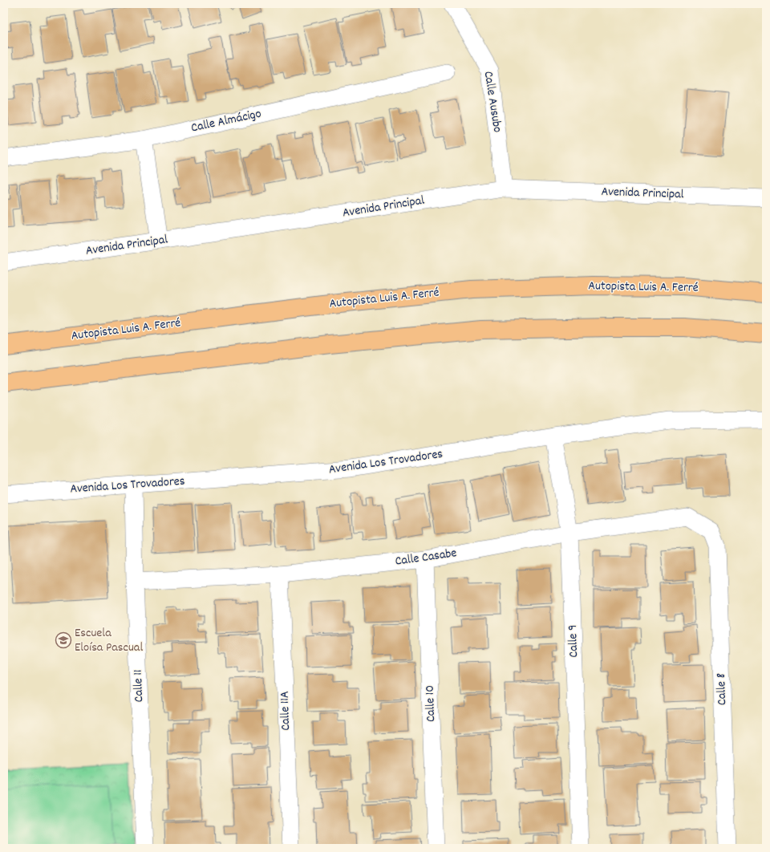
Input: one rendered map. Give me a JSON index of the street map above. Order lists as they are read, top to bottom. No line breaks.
{"streets":{"highway":["Autopista Luis A. Ferré"],"street":["Calle Ausubo","Calle Almácigo","Avenida Principal","Avenida Los Trovadores","Calle Casabe","Calle 9","Calle 11","Calle 8","Calle 10","Calle 11A"]},"crossings":[["Calle Ausubo","Avenida Principal"],["Avenida Los Trovadores","Calle 9"],["Avenida Los Trovadores","Calle 11"],["Calle Casabe","Calle 9"],["Calle Casabe","Calle 11"],["Calle Casabe","Calle 8"],["Calle Casabe","Calle 10"],["Calle Casabe","Calle 11A"]],"places":{"school or university":["Escuela Eloísa Pascual"]}}
